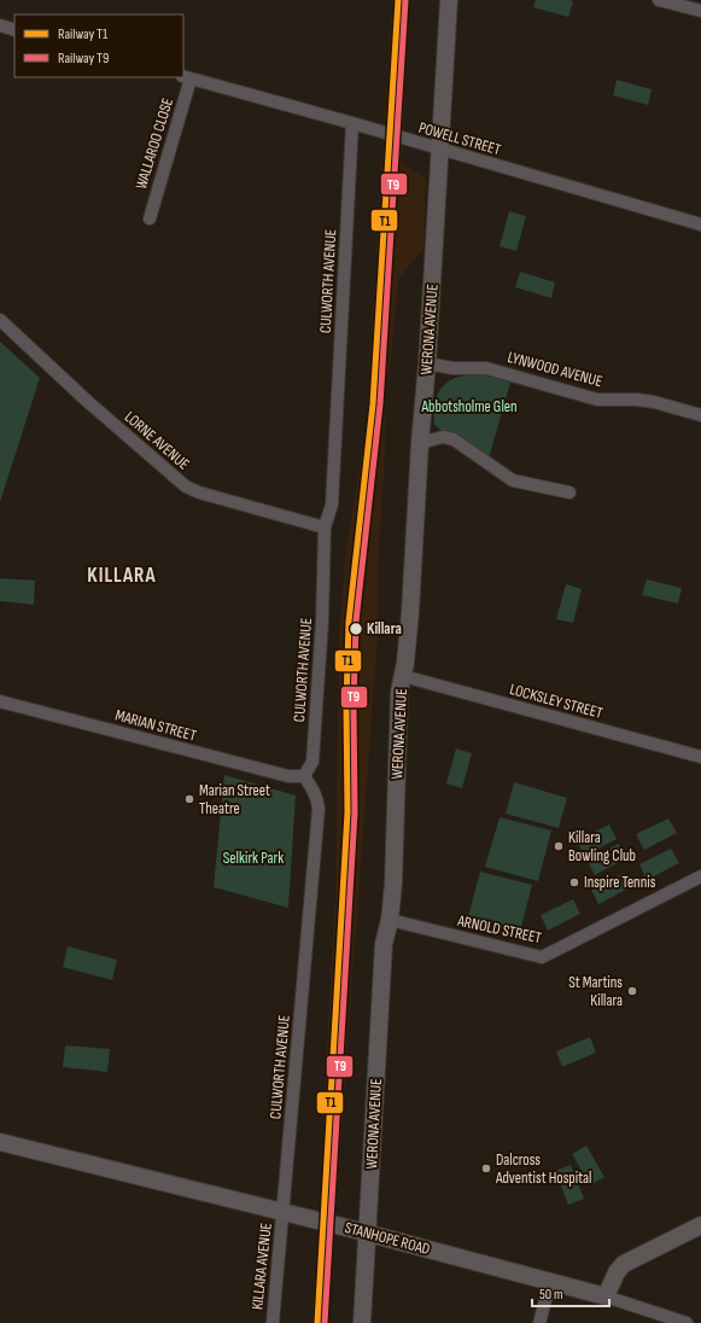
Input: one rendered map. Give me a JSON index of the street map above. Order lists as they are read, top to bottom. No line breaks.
{"streets":{"street":["POWELL STREET","WALLAROO CLOSE","CULWORTH AVENUE","WERONA AVENUE","LYNWOOD AVENUE","LORNE AVENUE","LOCKSLEY STREET","MARIAN STREET","ARNOLD STREET","STANHOPE ROAD","KILLARA AVENUE"]},"crossings":[["POWELL STREET","WALLAROO CLOSE"],["POWELL STREET","CULWORTH AVENUE"],["POWELL STREET","WERONA AVENUE"],["CULWORTH AVENUE","LORNE AVENUE"],["CULWORTH AVENUE","MARIAN STREET"],["CULWORTH AVENUE","STANHOPE ROAD"],["CULWORTH AVENUE","KILLARA AVENUE"],["WERONA AVENUE","LYNWOOD AVENUE"],["WERONA AVENUE","LOCKSLEY STREET"],["WERONA AVENUE","ARNOLD STREET"],["WERONA AVENUE","STANHOPE ROAD"],["STANHOPE ROAD","KILLARA AVENUE"]],"districts":["KILLARA"],"parks":["Abbotsholme Glen","Selkirk Park"],"places":["Killara","Marian Street Theatre","Killara Bowling Club","Inspire Tennis","St Martins Killara","Dalcross Adventist Hospital"],"lines":["rail line T1","rail line T9"],"legend":["Railway T1","Railway T9"],"scale_bar":"50 m"}
